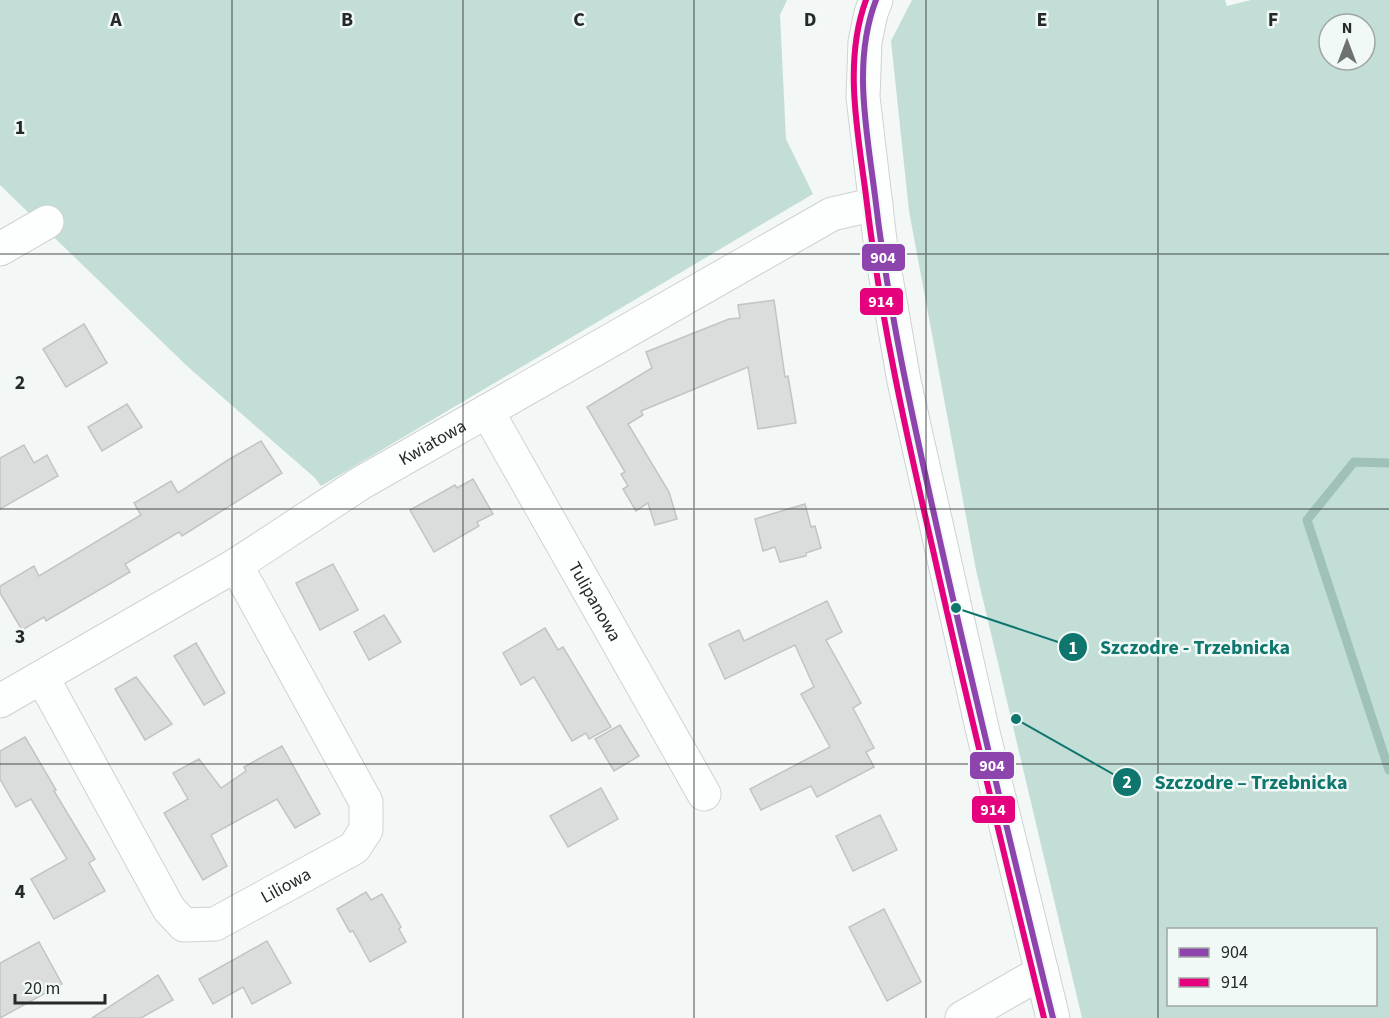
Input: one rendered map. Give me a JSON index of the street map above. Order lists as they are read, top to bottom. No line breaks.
{"streets":{"street":["Kwiatowa","Tulipanowa","Liliowa"]},"crossings":[["Kwiatowa","Tulipanowa"],["Kwiatowa","Liliowa"]],"places":["Szczodre - Trzebnicka","Szczodre – Trzebnicka"],"lines":["transit line 904","transit line 914"],"legend":["904","914"],"scale_bar":"20 m","north":"top","grid":{"columns":["A","B","C","D","E","F"],"rows":["1","2","3","4"]}}
